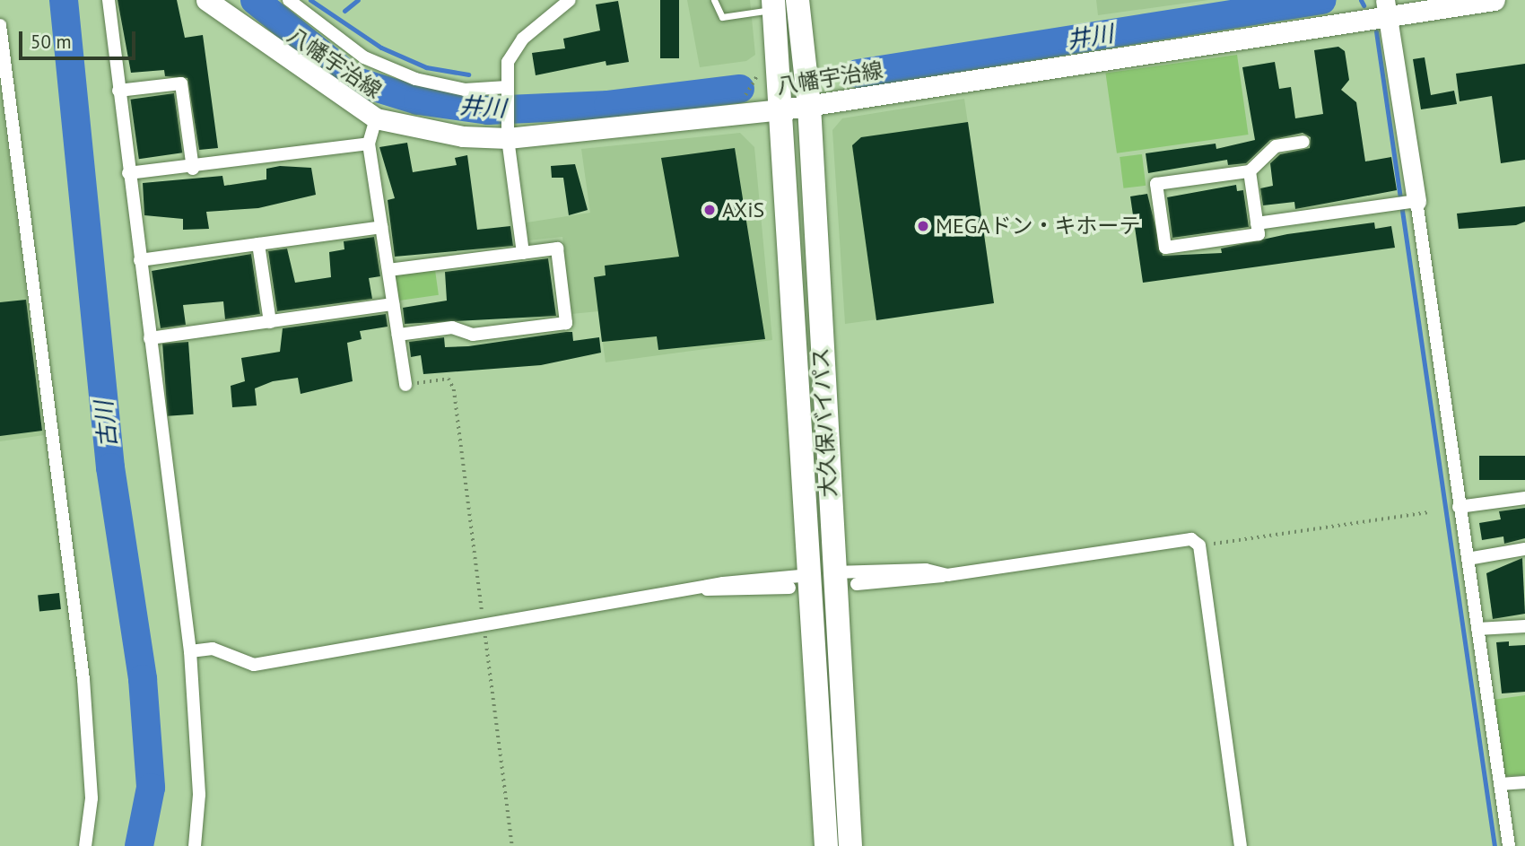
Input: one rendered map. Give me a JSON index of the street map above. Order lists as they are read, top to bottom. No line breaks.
{"streets":{"highway":["大久保バイパス"],"main road":["八幡宇治線"]},"crossings":[["八幡宇治線","大久保バイパス"]],"water":["井川","古川"],"places":["AXiS","MEGAドン・キホーテ"],"scale_bar":"50 m"}
